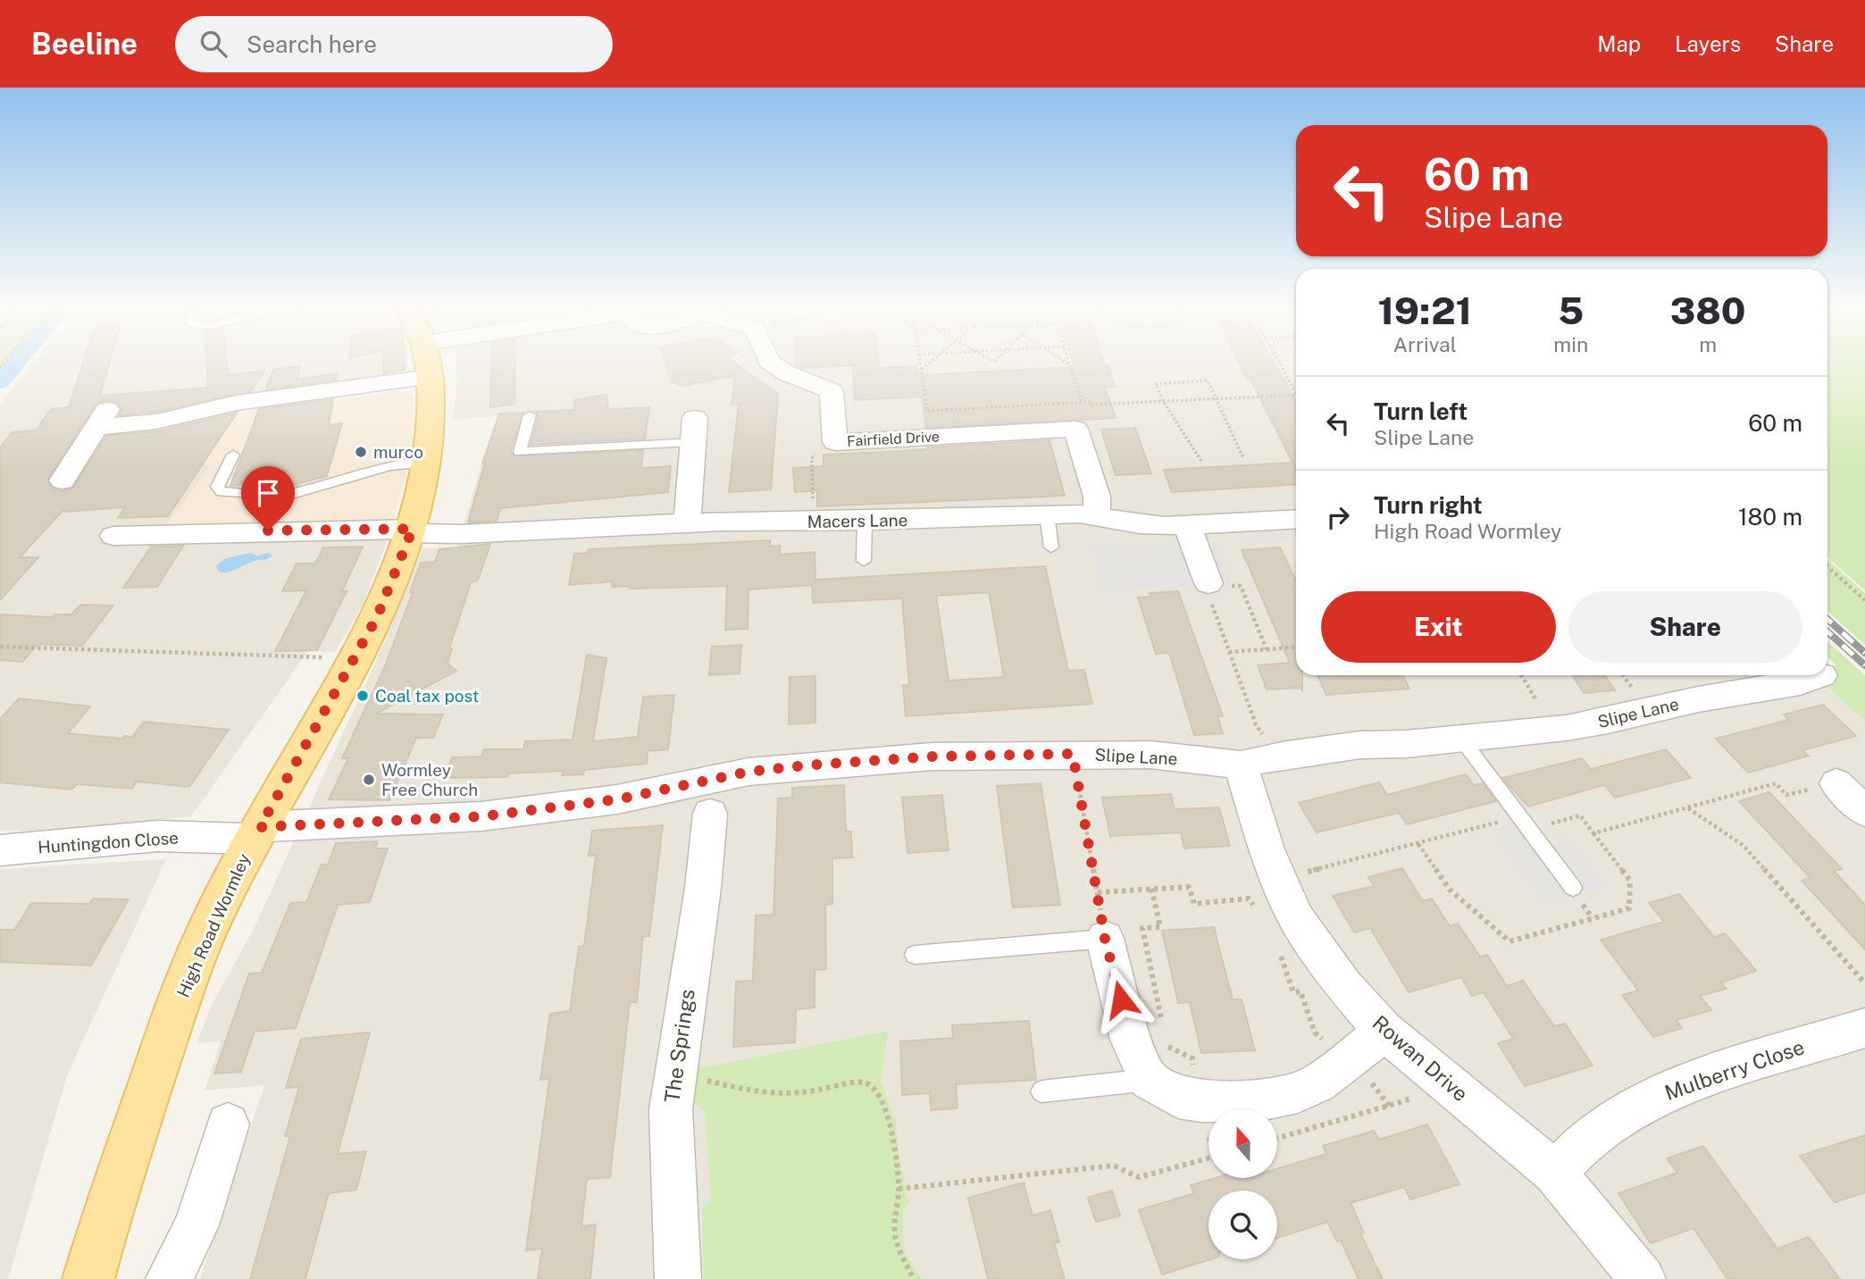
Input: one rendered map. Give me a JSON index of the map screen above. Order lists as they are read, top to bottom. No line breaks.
{"streets":{"main road":["High Road Wormley"],"street":["Fairfield Drive","Macers Lane","Slipe Lane","Huntingdon Close","The Springs","Rowan Drive","Mulberry Close"]},"crossings":[["Fairfield Drive","Macers Lane"],["Macers Lane","High Road Wormley"],["Slipe Lane","Huntingdon Close"],["Slipe Lane","High Road Wormley"],["Slipe Lane","Rowan Drive"],["Huntingdon Close","High Road Wormley"],["Rowan Drive","Mulberry Close"]],"places":["murco","Coal tax post","Wormley Free Church"],"north":"top","page":{"header":"Beeline","search":"Search here","nav":["Map","Layers","Share"],"turn":["60 m","Slipe Lane"],"eta":["19:21","Arrival","5","min","380","m"],"list":[{"name":"Turn left","note":"Slipe Lane","value":"60 m"},{"name":"Turn right","note":"High Road Wormley","value":"180 m"}],"buttons":["Exit","Share"]}}
